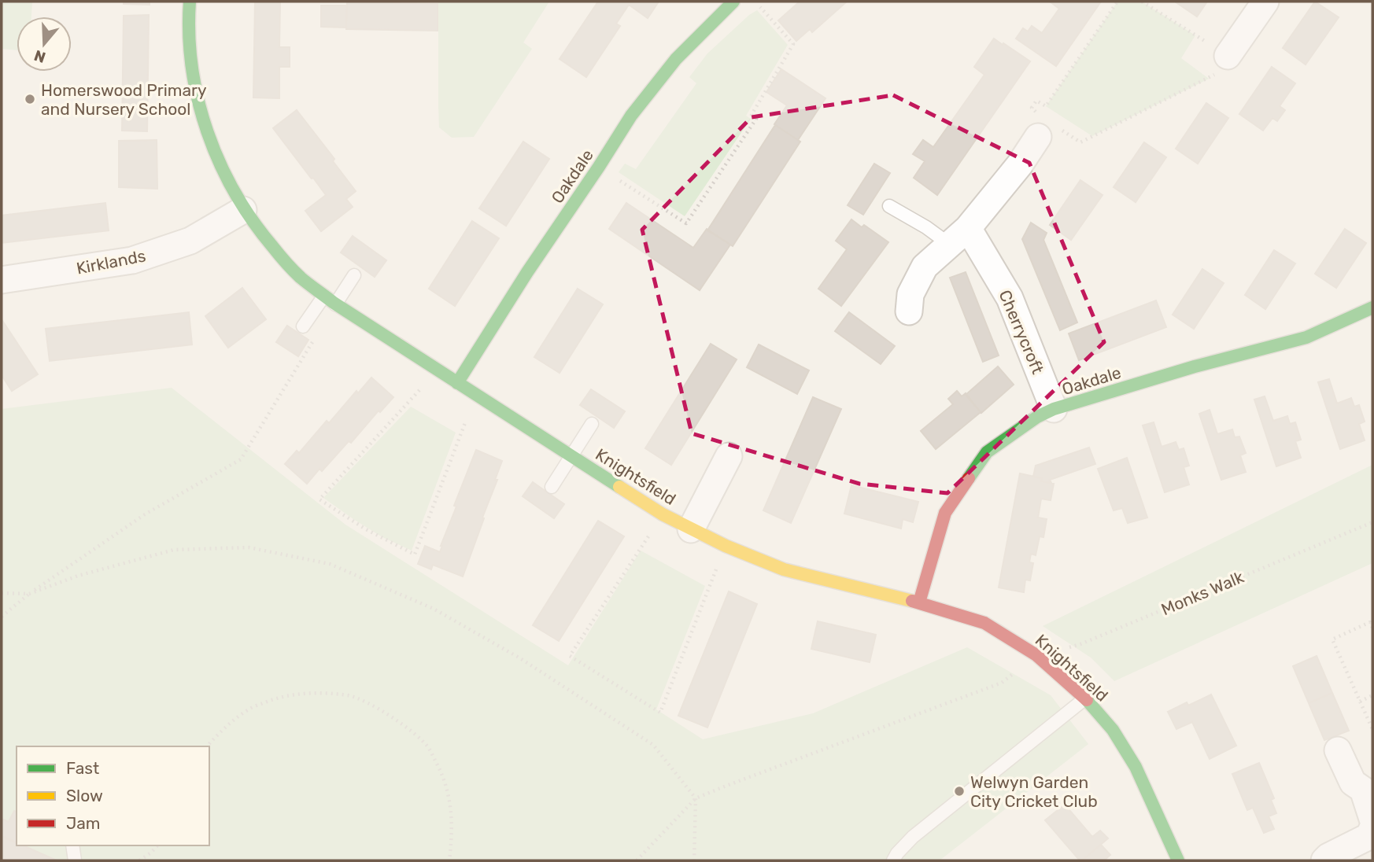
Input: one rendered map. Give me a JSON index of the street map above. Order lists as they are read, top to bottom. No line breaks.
{"streets":{"street":["Oakdale","Kirklands","Cherrycroft","Knightsfield"],"path":["Monks Walk"]},"crossings":[["Oakdale","Cherrycroft"],["Oakdale","Knightsfield"],["Kirklands","Knightsfield"]],"places":["Homerswood Primary and Nursery School","Welwyn Garden City Cricket Club"],"legend":["Fast","Slow","Jam"],"north":"bottom"}
